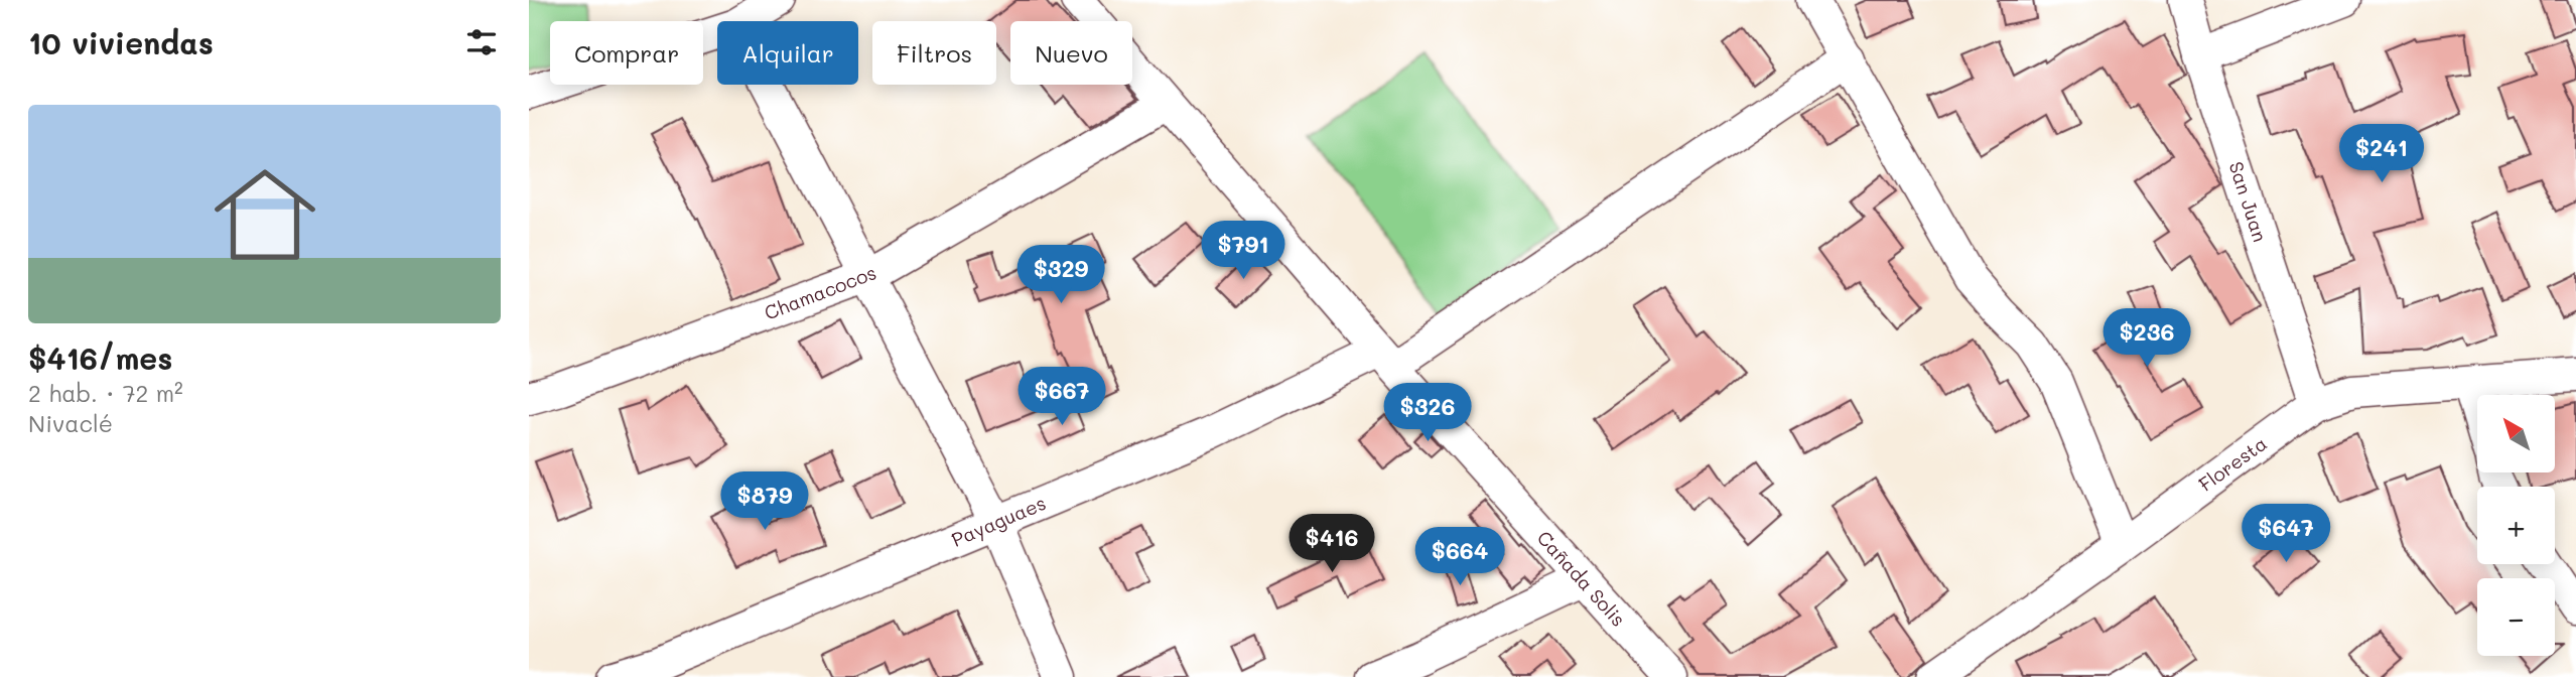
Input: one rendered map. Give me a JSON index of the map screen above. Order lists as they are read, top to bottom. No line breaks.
{"streets":{"street":["San Juan","Chamacocos","Floresta","Payaguaes","Cañada Solis"]},"crossings":[["San Juan","Floresta"],["Chamacocos","Cañada Solis"],["Payaguaes","Cañada Solis"]],"north":"top left","page":{"heading":"10 viviendas","chip":["Comprar","Alquilar","Filtros","Nuevo"],"list":[{"name":"$416/mes","note":"2 hab. · 72 m² · Nivaclé"}],"price":["$241","$791","$329","$236","$667","$326","$879","$647","$416","$664"],"map_buttons":["+","−"]}}
